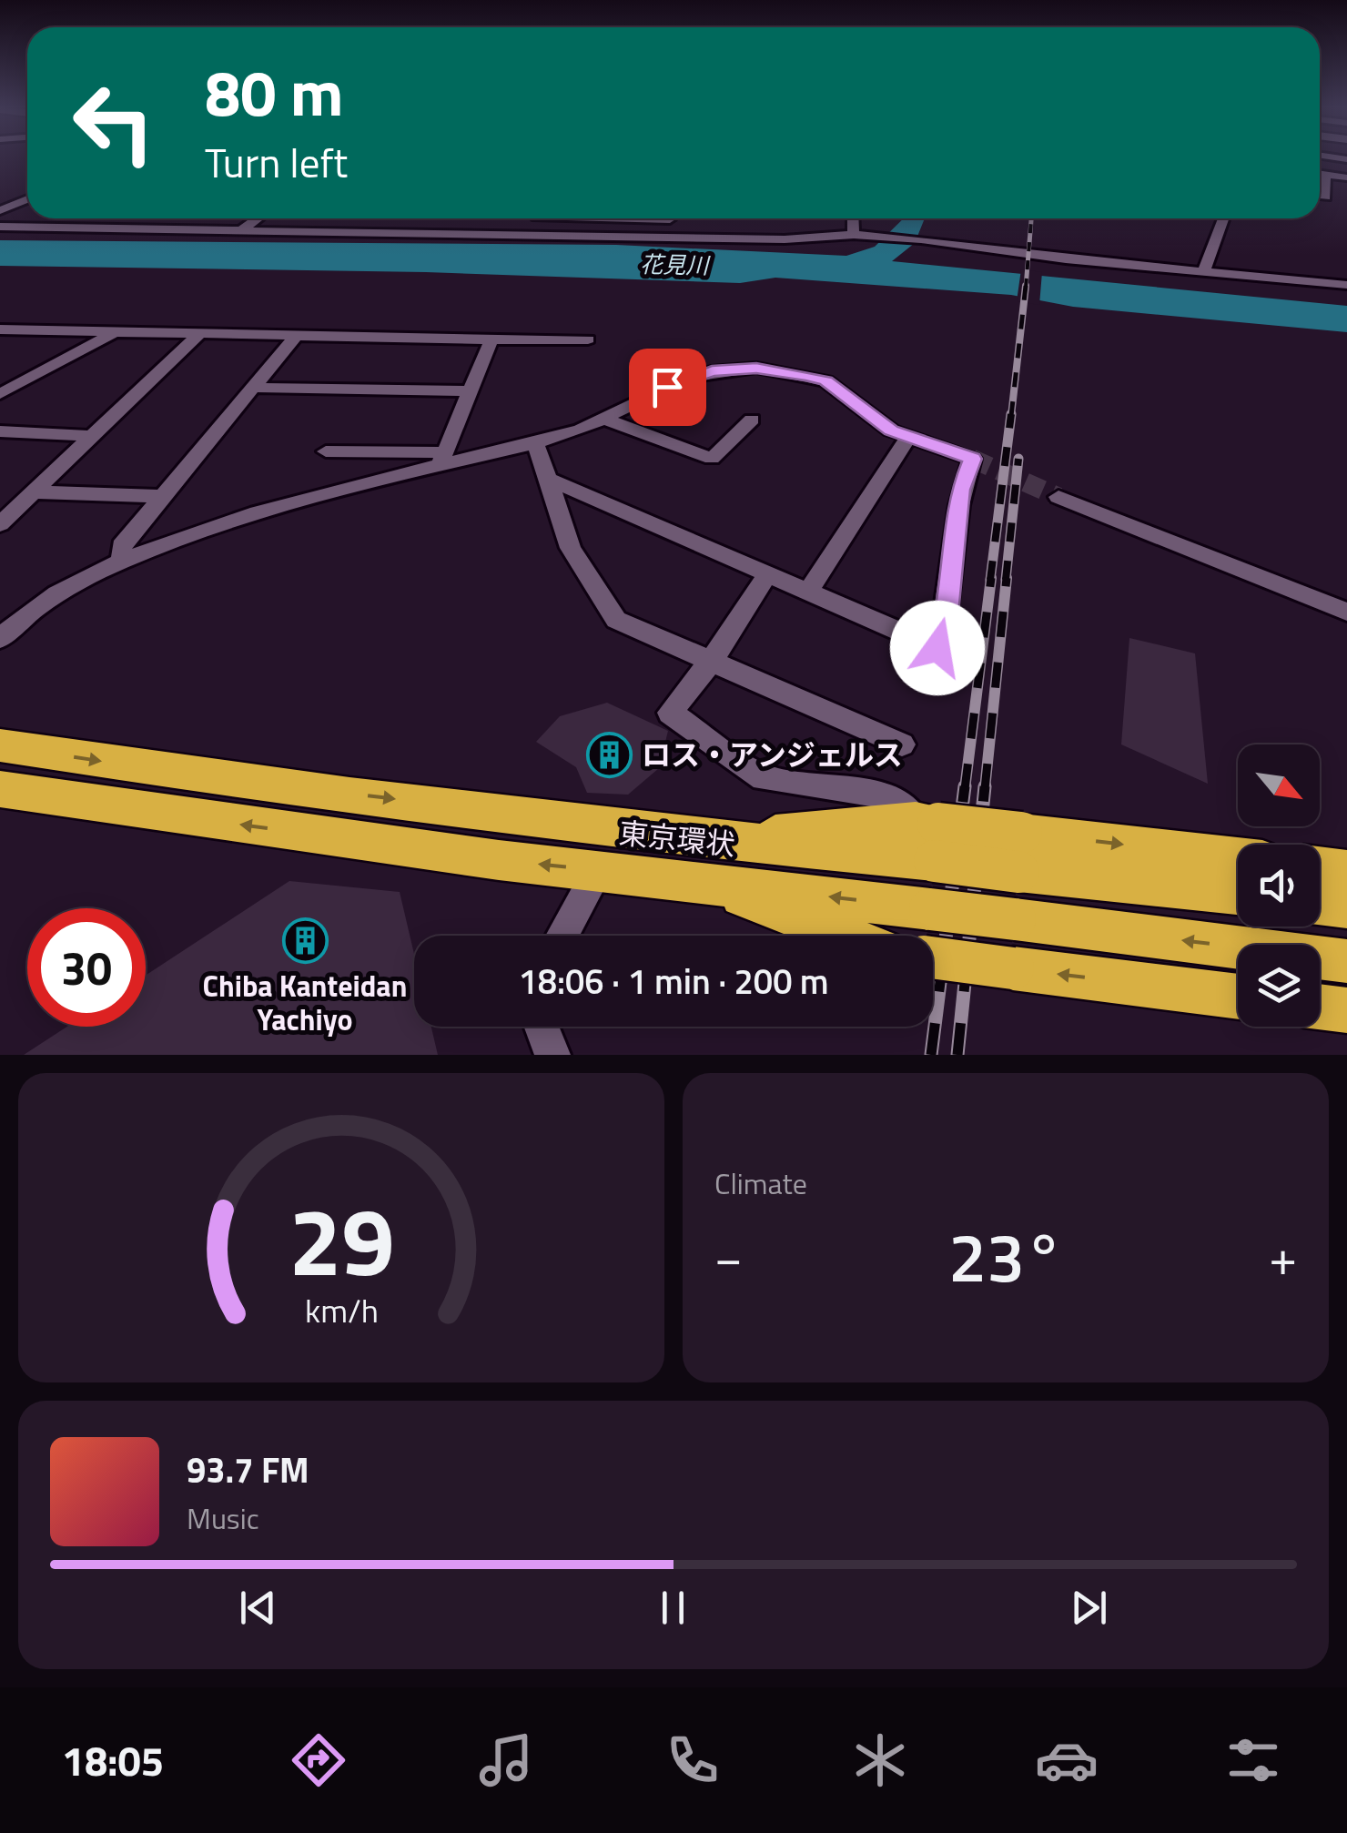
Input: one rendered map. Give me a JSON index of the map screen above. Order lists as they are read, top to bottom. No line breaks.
{"streets":{"highway":["東京環状"]},"water":["花見川"],"places":{"building":["ロス・アンジェルス","Chiba Kanteidan Yachiyo"]},"north":"bottom right","page":{"turn":["80 m","Turn left"],"limit":"30","trip":"18:06 · 1 min · 200 m","tile":"Climate","heat":["−","23°","+"],"song":["93.7 FM","Music"],"tabs":"18:05","gauge":["29","km/h"]}}
